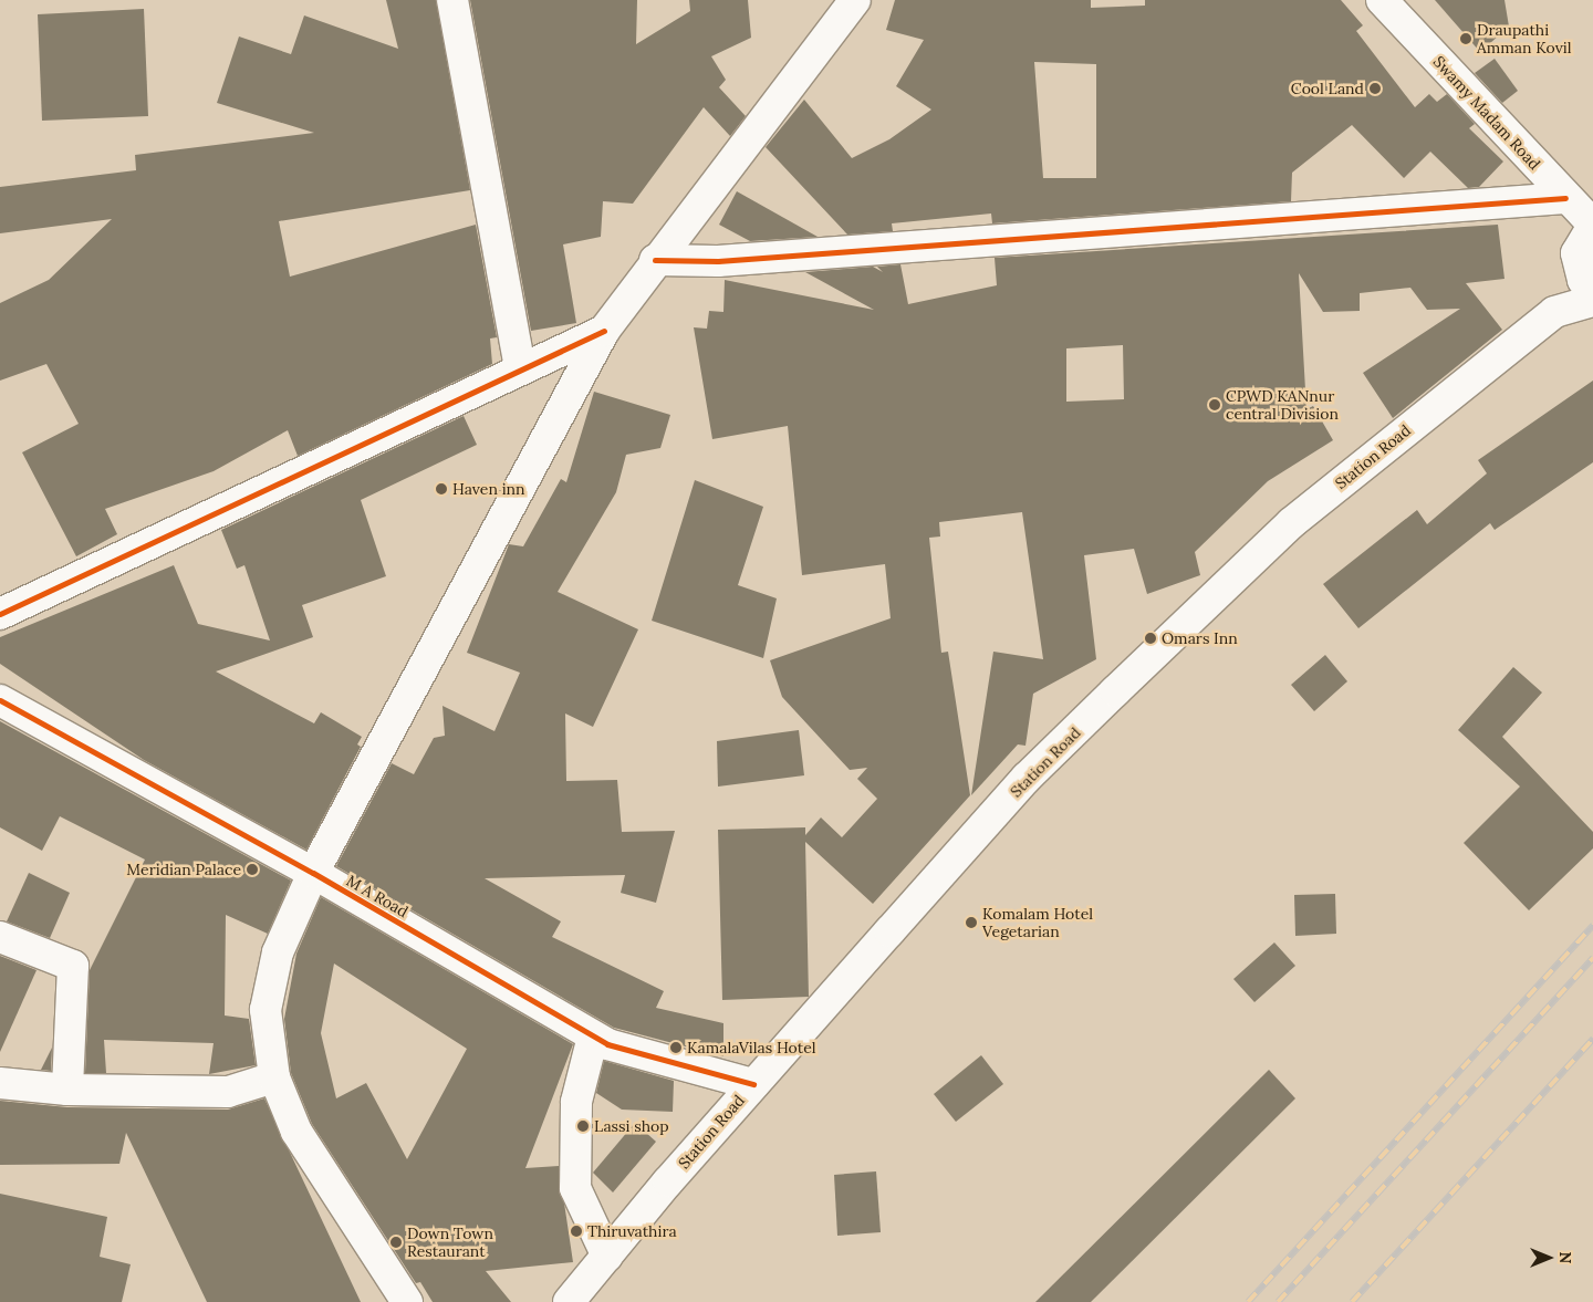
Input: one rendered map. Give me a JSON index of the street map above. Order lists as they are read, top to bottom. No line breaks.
{"streets":{"street":["Swamy Madam Road","Station Road","M A Road"]},"crossings":[["Station Road","M A Road"]],"places":["Draupathi Amman Kovil","Cool Land","CPWD KANnur central Division","Haven inn","Omars Inn","Meridian Palace","Komalam Hotel Vegetarian","KamalaVilas Hotel","Lassi shop","Thiruvathira","Down Town Restaurant"],"north":"right"}
